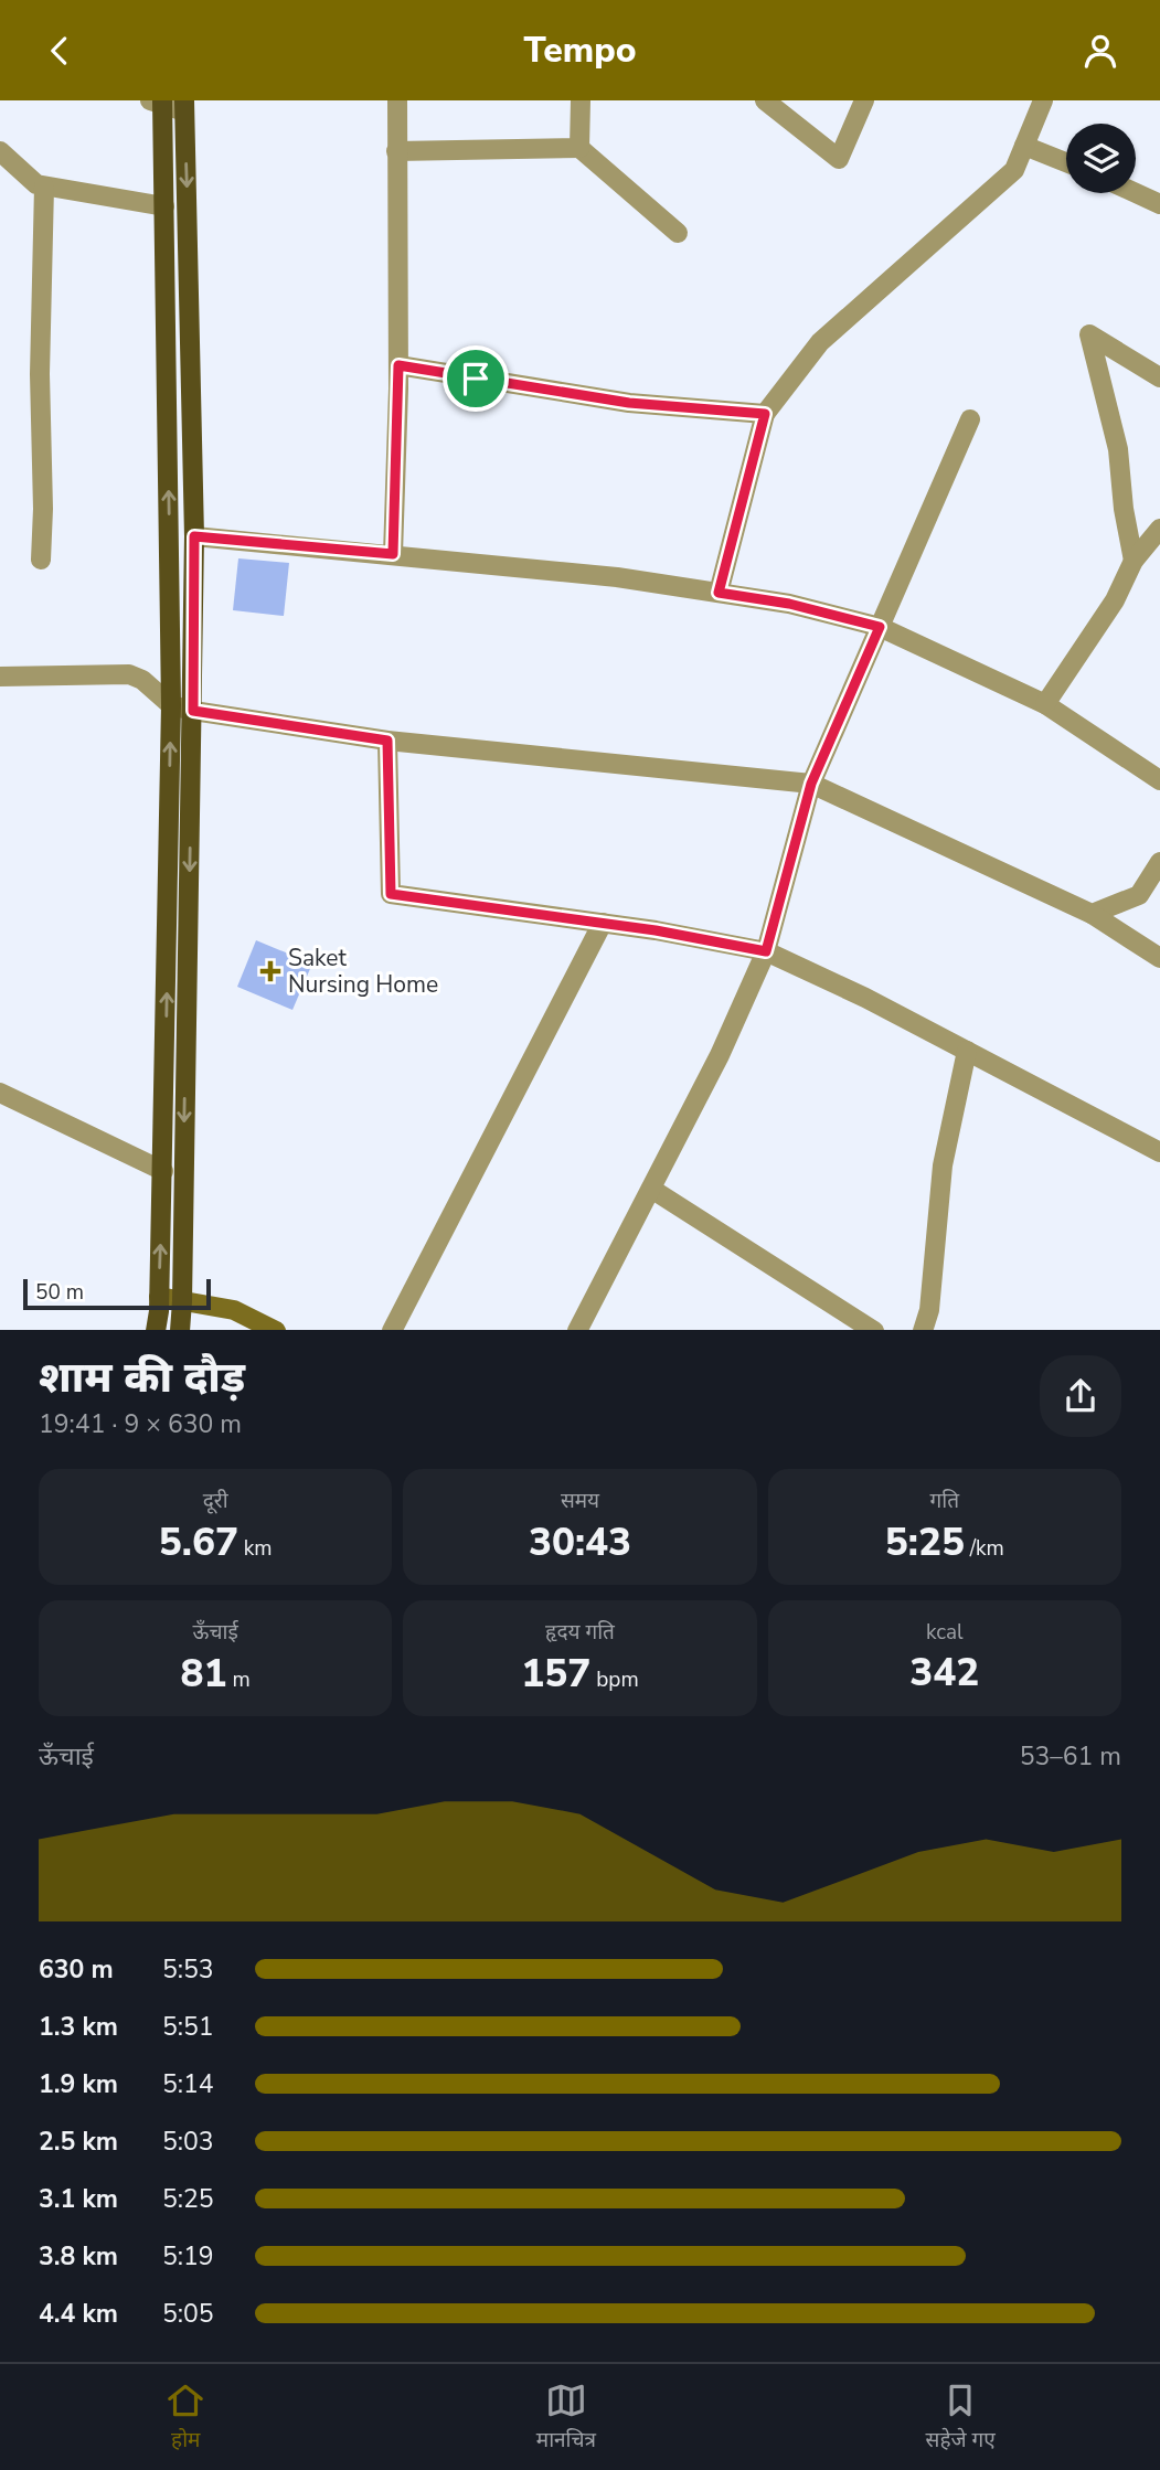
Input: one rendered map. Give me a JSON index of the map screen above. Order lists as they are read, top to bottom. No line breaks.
{"places":{"health":["Saket Nursing Home"]},"scale_bar":"50 m","page":{"header":"Tempo","scale":"50 m","heading":["शाम की दौड़","19:41 · 9 × 630 m"],"stats":[["दूरी","5.67 km"],["समय","30:43"],["गति","5:25 /km"],["ऊँचाई","81 m"],["हृदय गति","157 bpm"],["kcal","342"]],"chart":["ऊँचाई","53–61 m"],"list":[{"name":"630 m","note":"5:53"},{"name":"1.3 km","note":"5:51"},{"name":"1.9 km","note":"5:14"},{"name":"2.5 km","note":"5:03"},{"name":"3.1 km","note":"5:25"},{"name":"3.8 km","note":"5:19"},{"name":"4.4 km","note":"5:05"}],"tabs":["होम","मानचित्र","सहेजे गए"]}}
